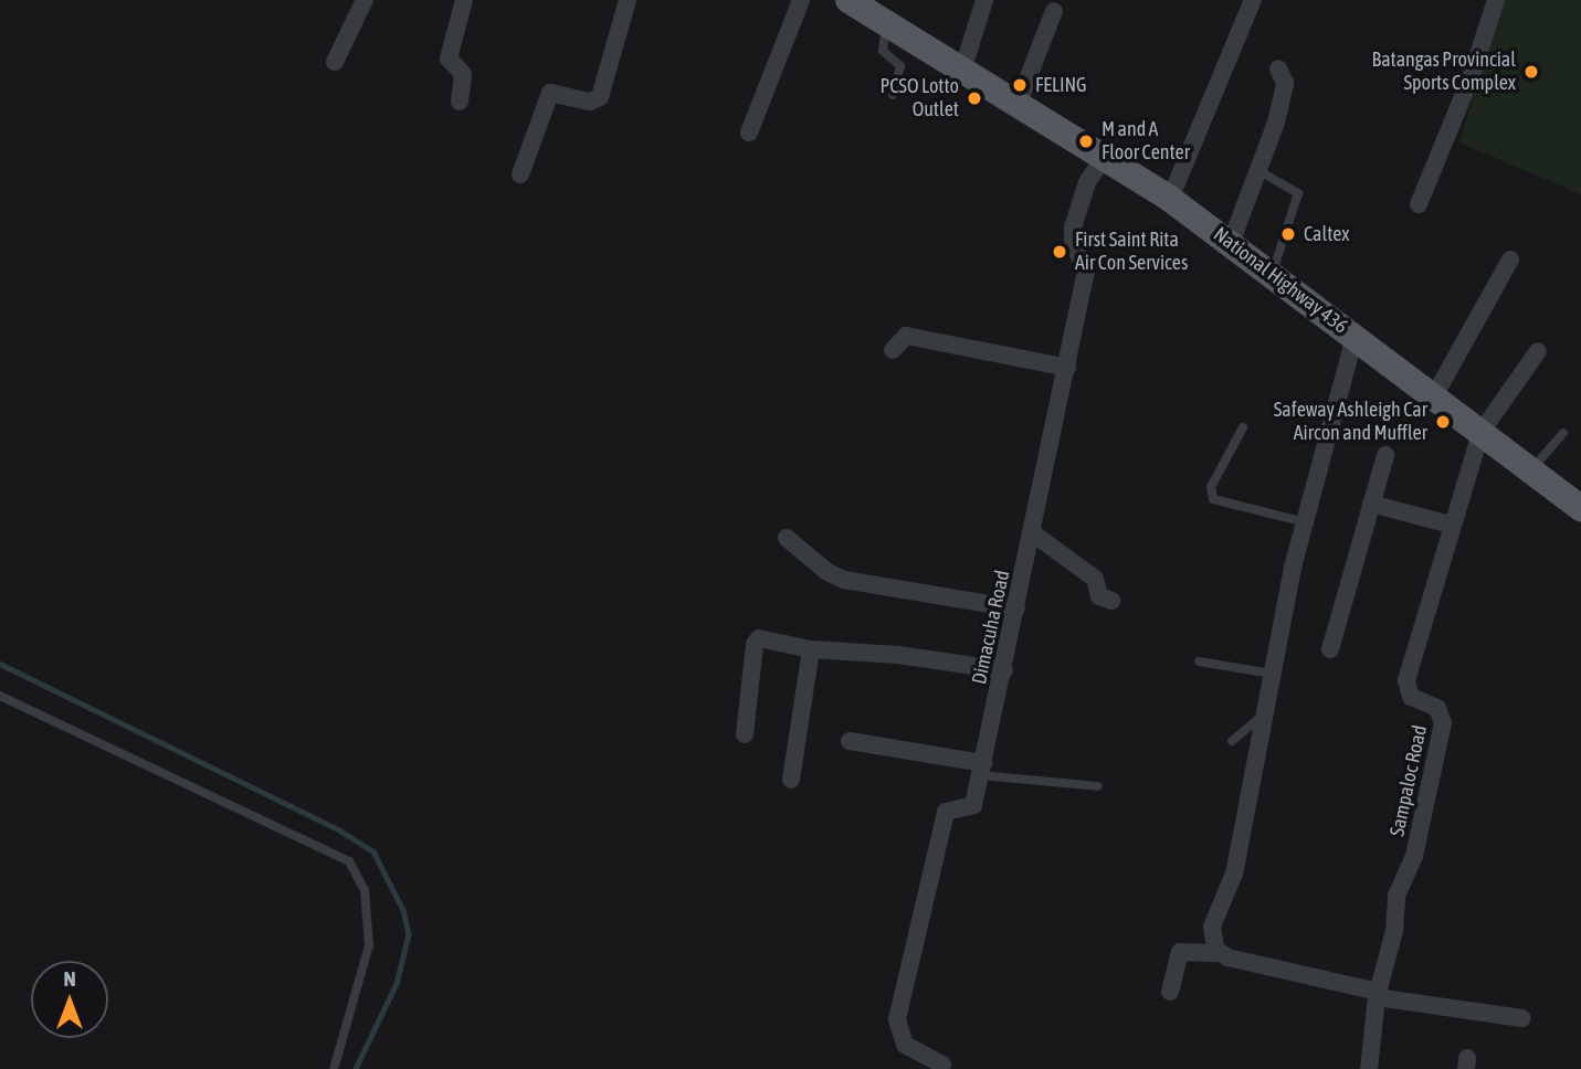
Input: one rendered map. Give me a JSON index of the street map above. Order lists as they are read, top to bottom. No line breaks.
{"streets":{"main road":["National Highway 436"],"street":["Dimacuha Road","Sampaloc Road"]},"crossings":[["National Highway 436","Dimacuha Road"],["National Highway 436","Sampaloc Road"]],"places":["Batangas Provincial Sports Complex","FELING","PCSO Lotto Outlet","M and A Floor Center","Caltex","First Saint Rita Air Con Services","Safeway Ashleigh Car Aircon and Muffler"],"north":"top"}
